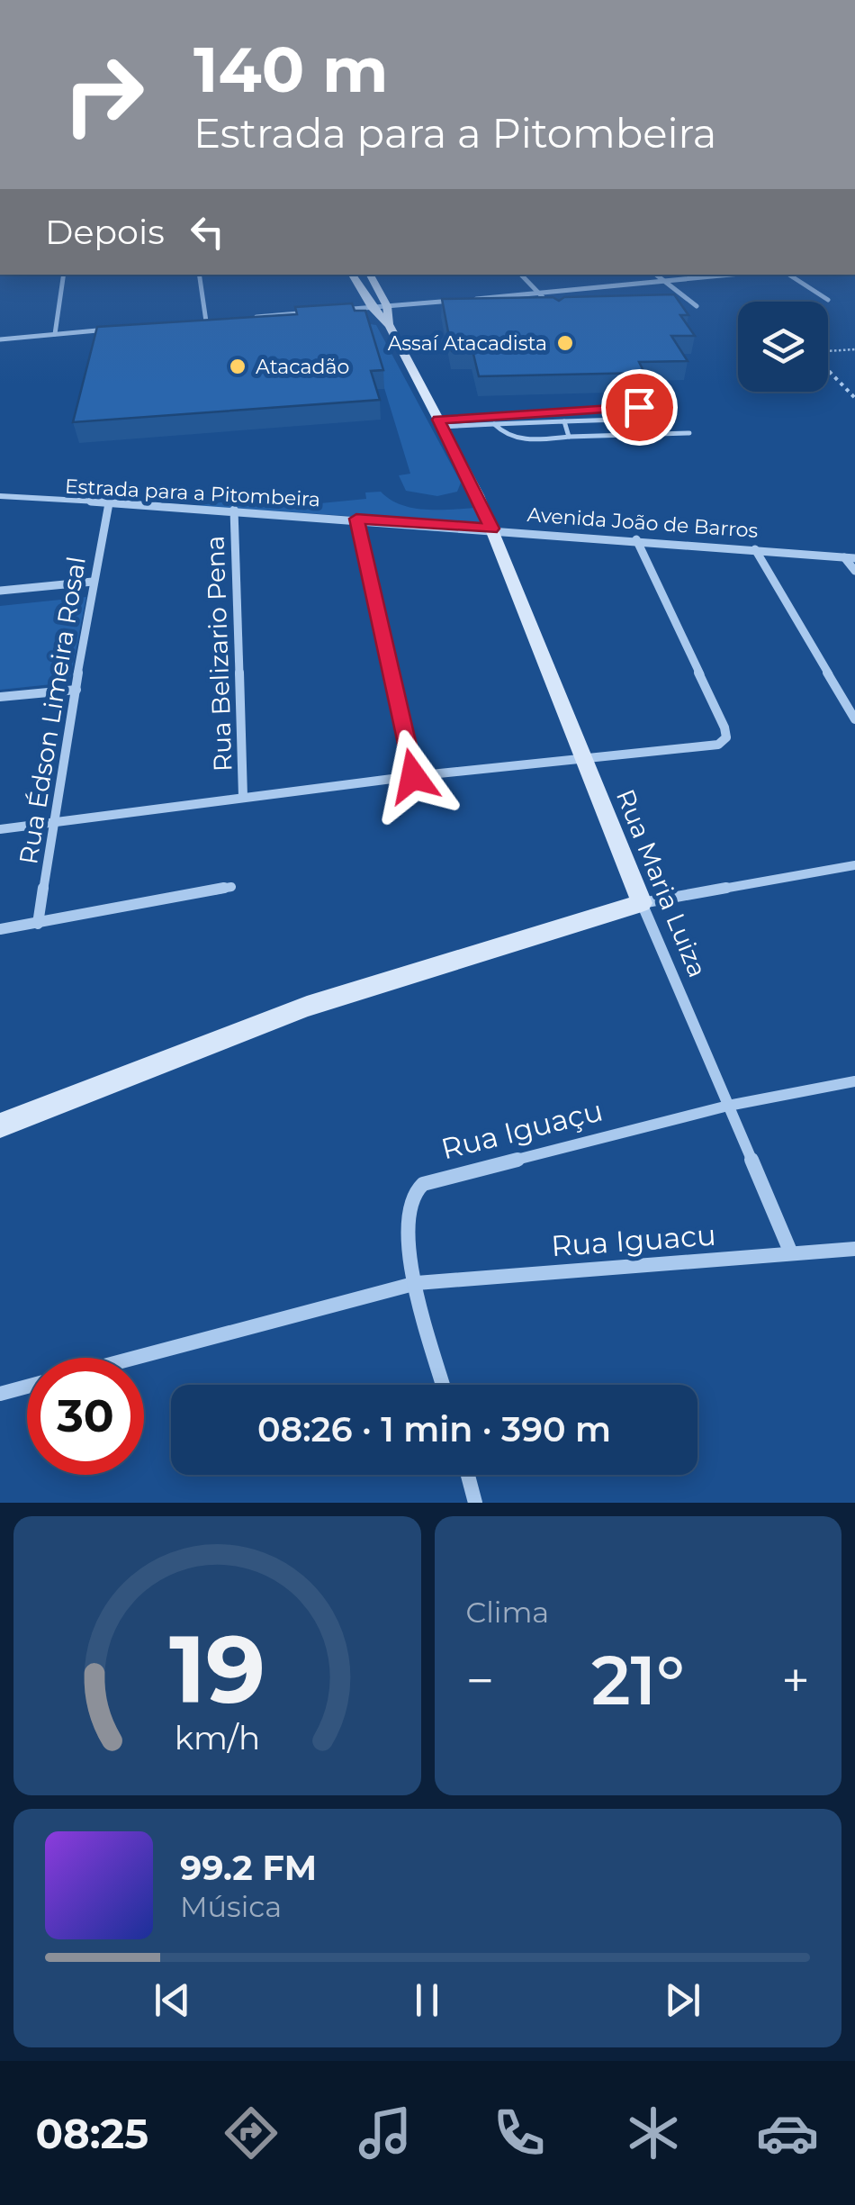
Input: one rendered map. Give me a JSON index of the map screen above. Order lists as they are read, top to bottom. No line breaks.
{"streets":{"street":["Estrada para a Pitombeira","Avenida João de Barros","Rua Belizario Pena","Rua Édson Limeira Rosal","Rua Maria Luiza","Rua Iguaçu","Rua Iguacu"]},"crossings":[["Estrada para a Pitombeira","Avenida João de Barros"],["Estrada para a Pitombeira","Rua Belizario Pena"],["Estrada para a Pitombeira","Rua Édson Limeira Rosal"],["Estrada para a Pitombeira","Rua Maria Luiza"],["Avenida João de Barros","Rua Maria Luiza"],["Rua Maria Luiza","Rua Iguaçu"],["Rua Maria Luiza","Rua Iguacu"],["Rua Iguaçu","Rua Iguacu"]],"places":["Assaí Atacadista","Atacadão"],"page":{"turn":["140 m","Estrada para a Pitombeira"],"then":"Depois","limit":"30","trip":"08:26 · 1 min · 390 m","tile":"Clima","heat":["−","21°","+"],"song":["99.2 FM","Música"],"tabs":"08:25","gauge":["19","km/h"]}}
